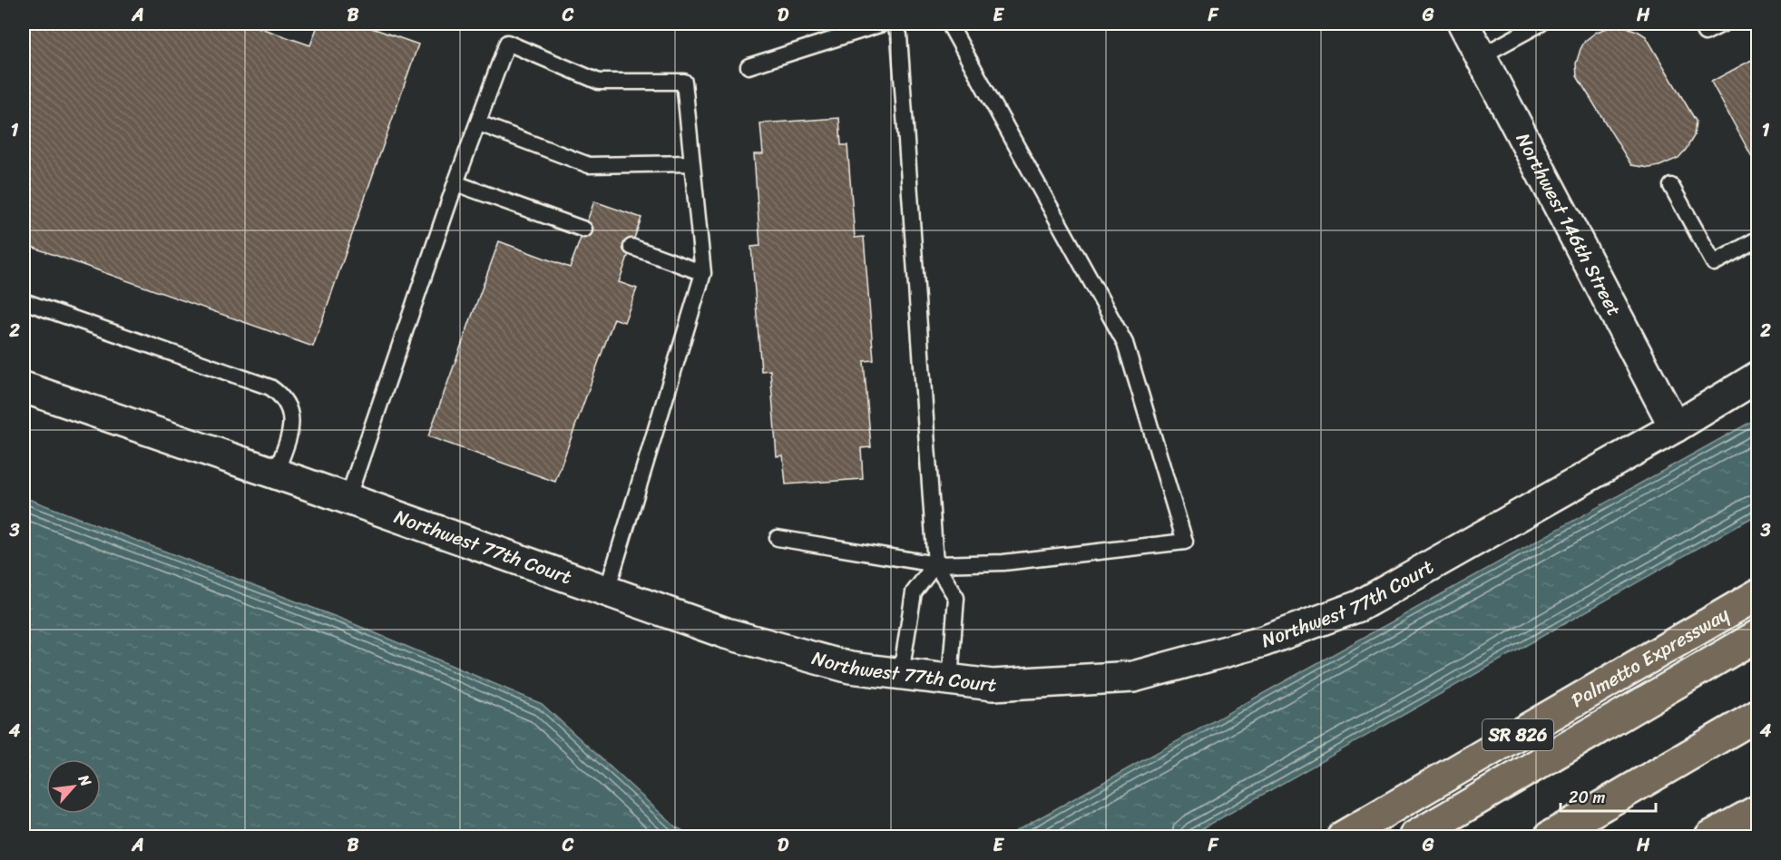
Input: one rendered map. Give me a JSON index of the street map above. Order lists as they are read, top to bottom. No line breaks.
{"streets":{"highway":["Palmetto Expressway","SR 826"],"street":["Northwest 146th Street","Northwest 77th Court"]},"crossings":[["Northwest 146th Street","Northwest 77th Court"]],"scale_bar":"20 m","north":"top right","grid":{"columns":["A","B","C","D","E","F","G","H"],"rows":["1","2","3","4"]}}
